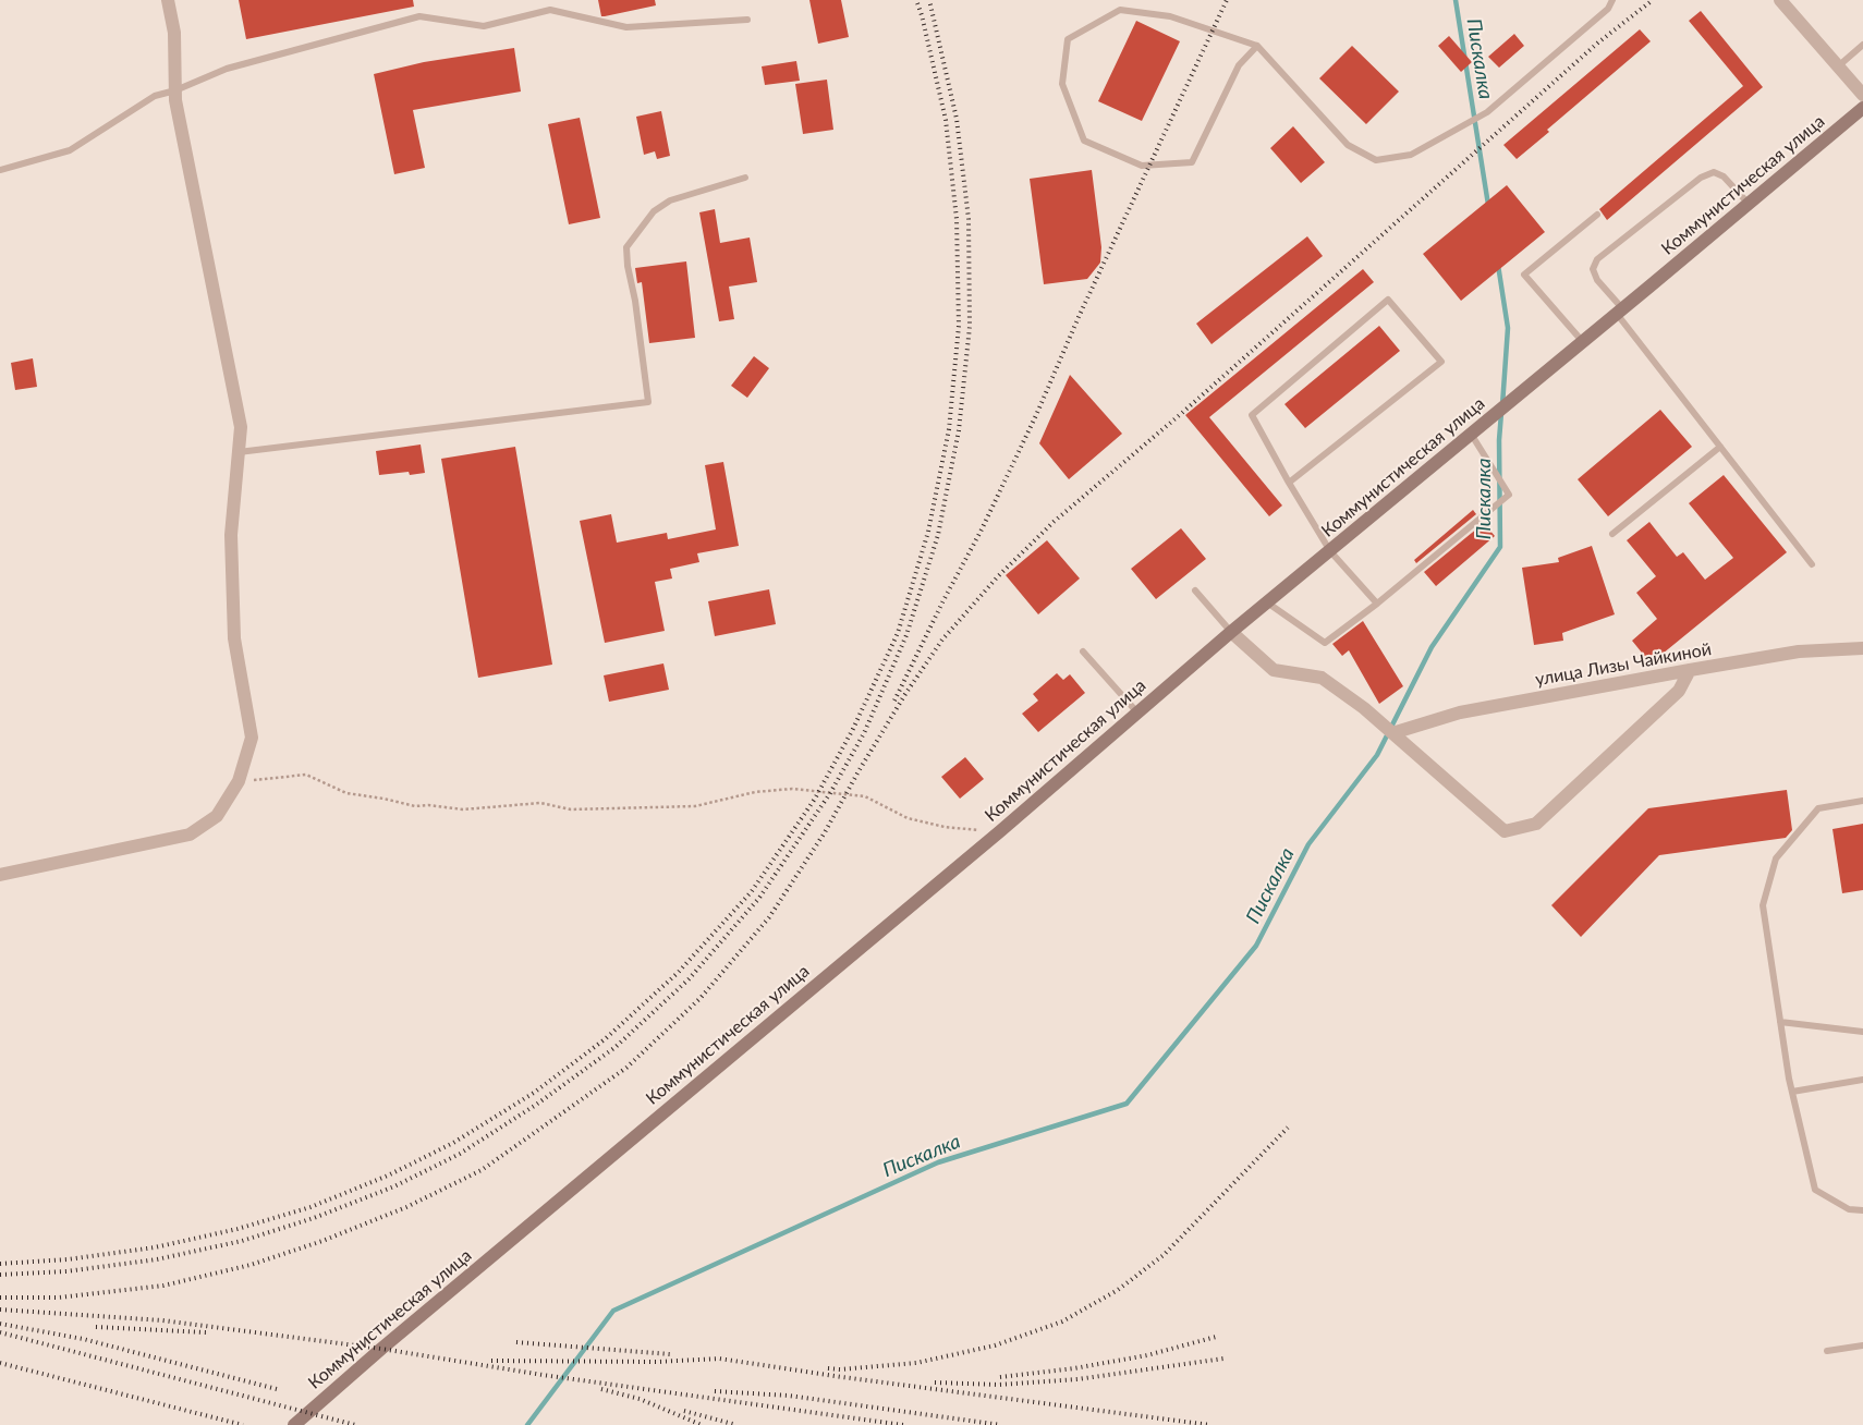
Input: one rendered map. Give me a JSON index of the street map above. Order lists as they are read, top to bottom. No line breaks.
{"streets":{"main road":["Коммунистическая улица"],"street":["улица Лизы Чайкиной"]},"water":["Пискалка"]}
